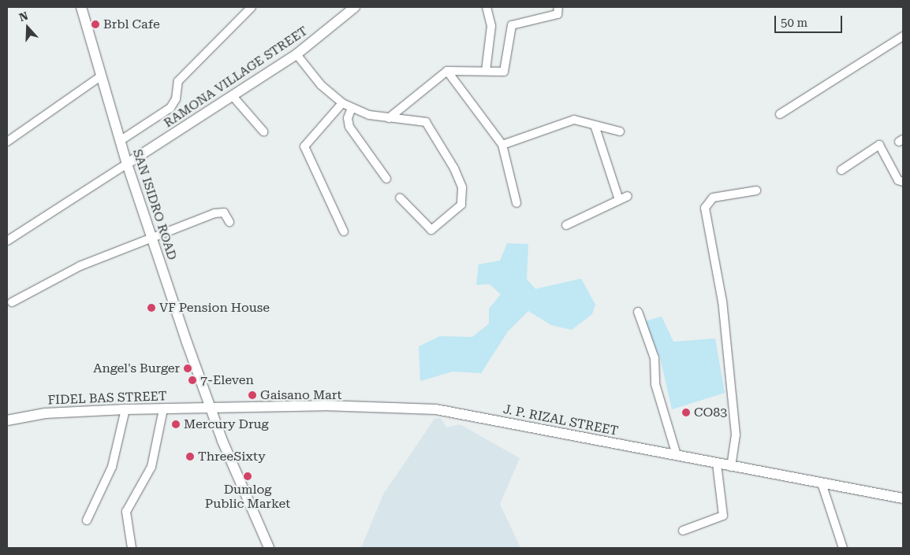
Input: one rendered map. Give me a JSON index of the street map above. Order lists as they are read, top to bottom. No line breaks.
{"streets":{"street":["RAMONA VILLAGE STREET","SAN ISIDRO ROAD","FIDEL BAS STREET","J. P. RIZAL STREET"]},"crossings":[["RAMONA VILLAGE STREET","SAN ISIDRO ROAD"],["SAN ISIDRO ROAD","FIDEL BAS STREET"],["SAN ISIDRO ROAD","J. P. RIZAL STREET"],["FIDEL BAS STREET","J. P. RIZAL STREET"]],"places":["Brbl Cafe","VF Pension House","Angel's Burger","7-Eleven","Gaisano Mart","CO83","Mercury Drug","ThreeSixty","Dumlog Public Market"],"scale_bar":"50 m","north":"top"}
